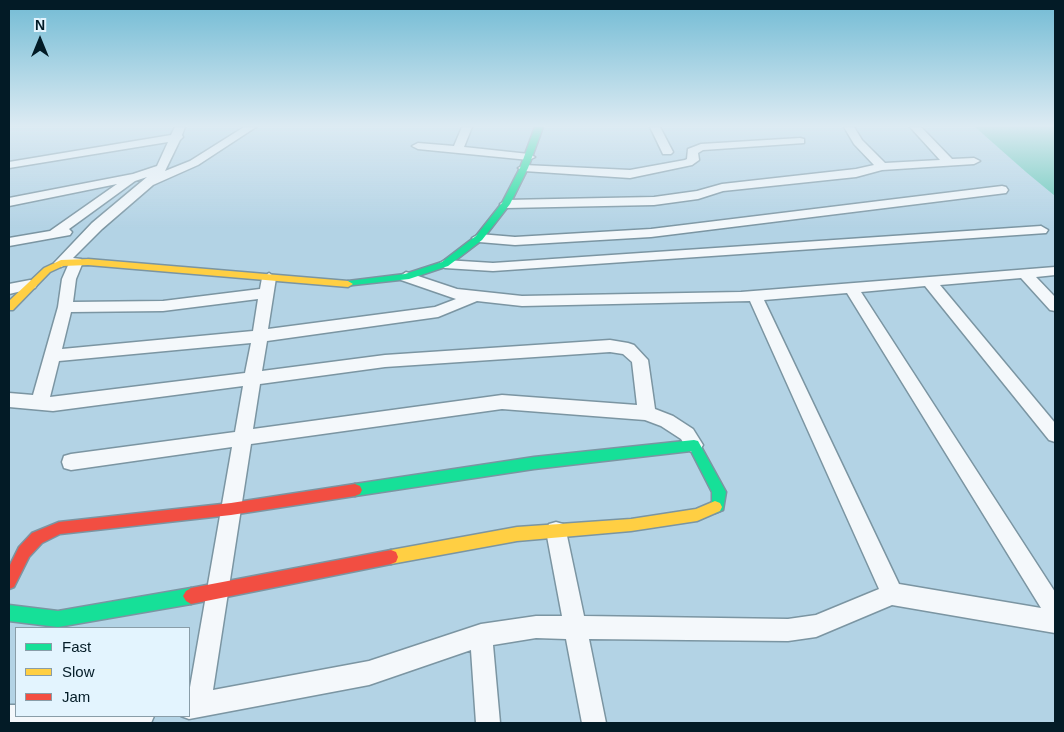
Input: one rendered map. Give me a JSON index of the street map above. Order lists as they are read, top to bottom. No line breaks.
{"legend":["Fast","Slow","Jam"],"north":"top"}
